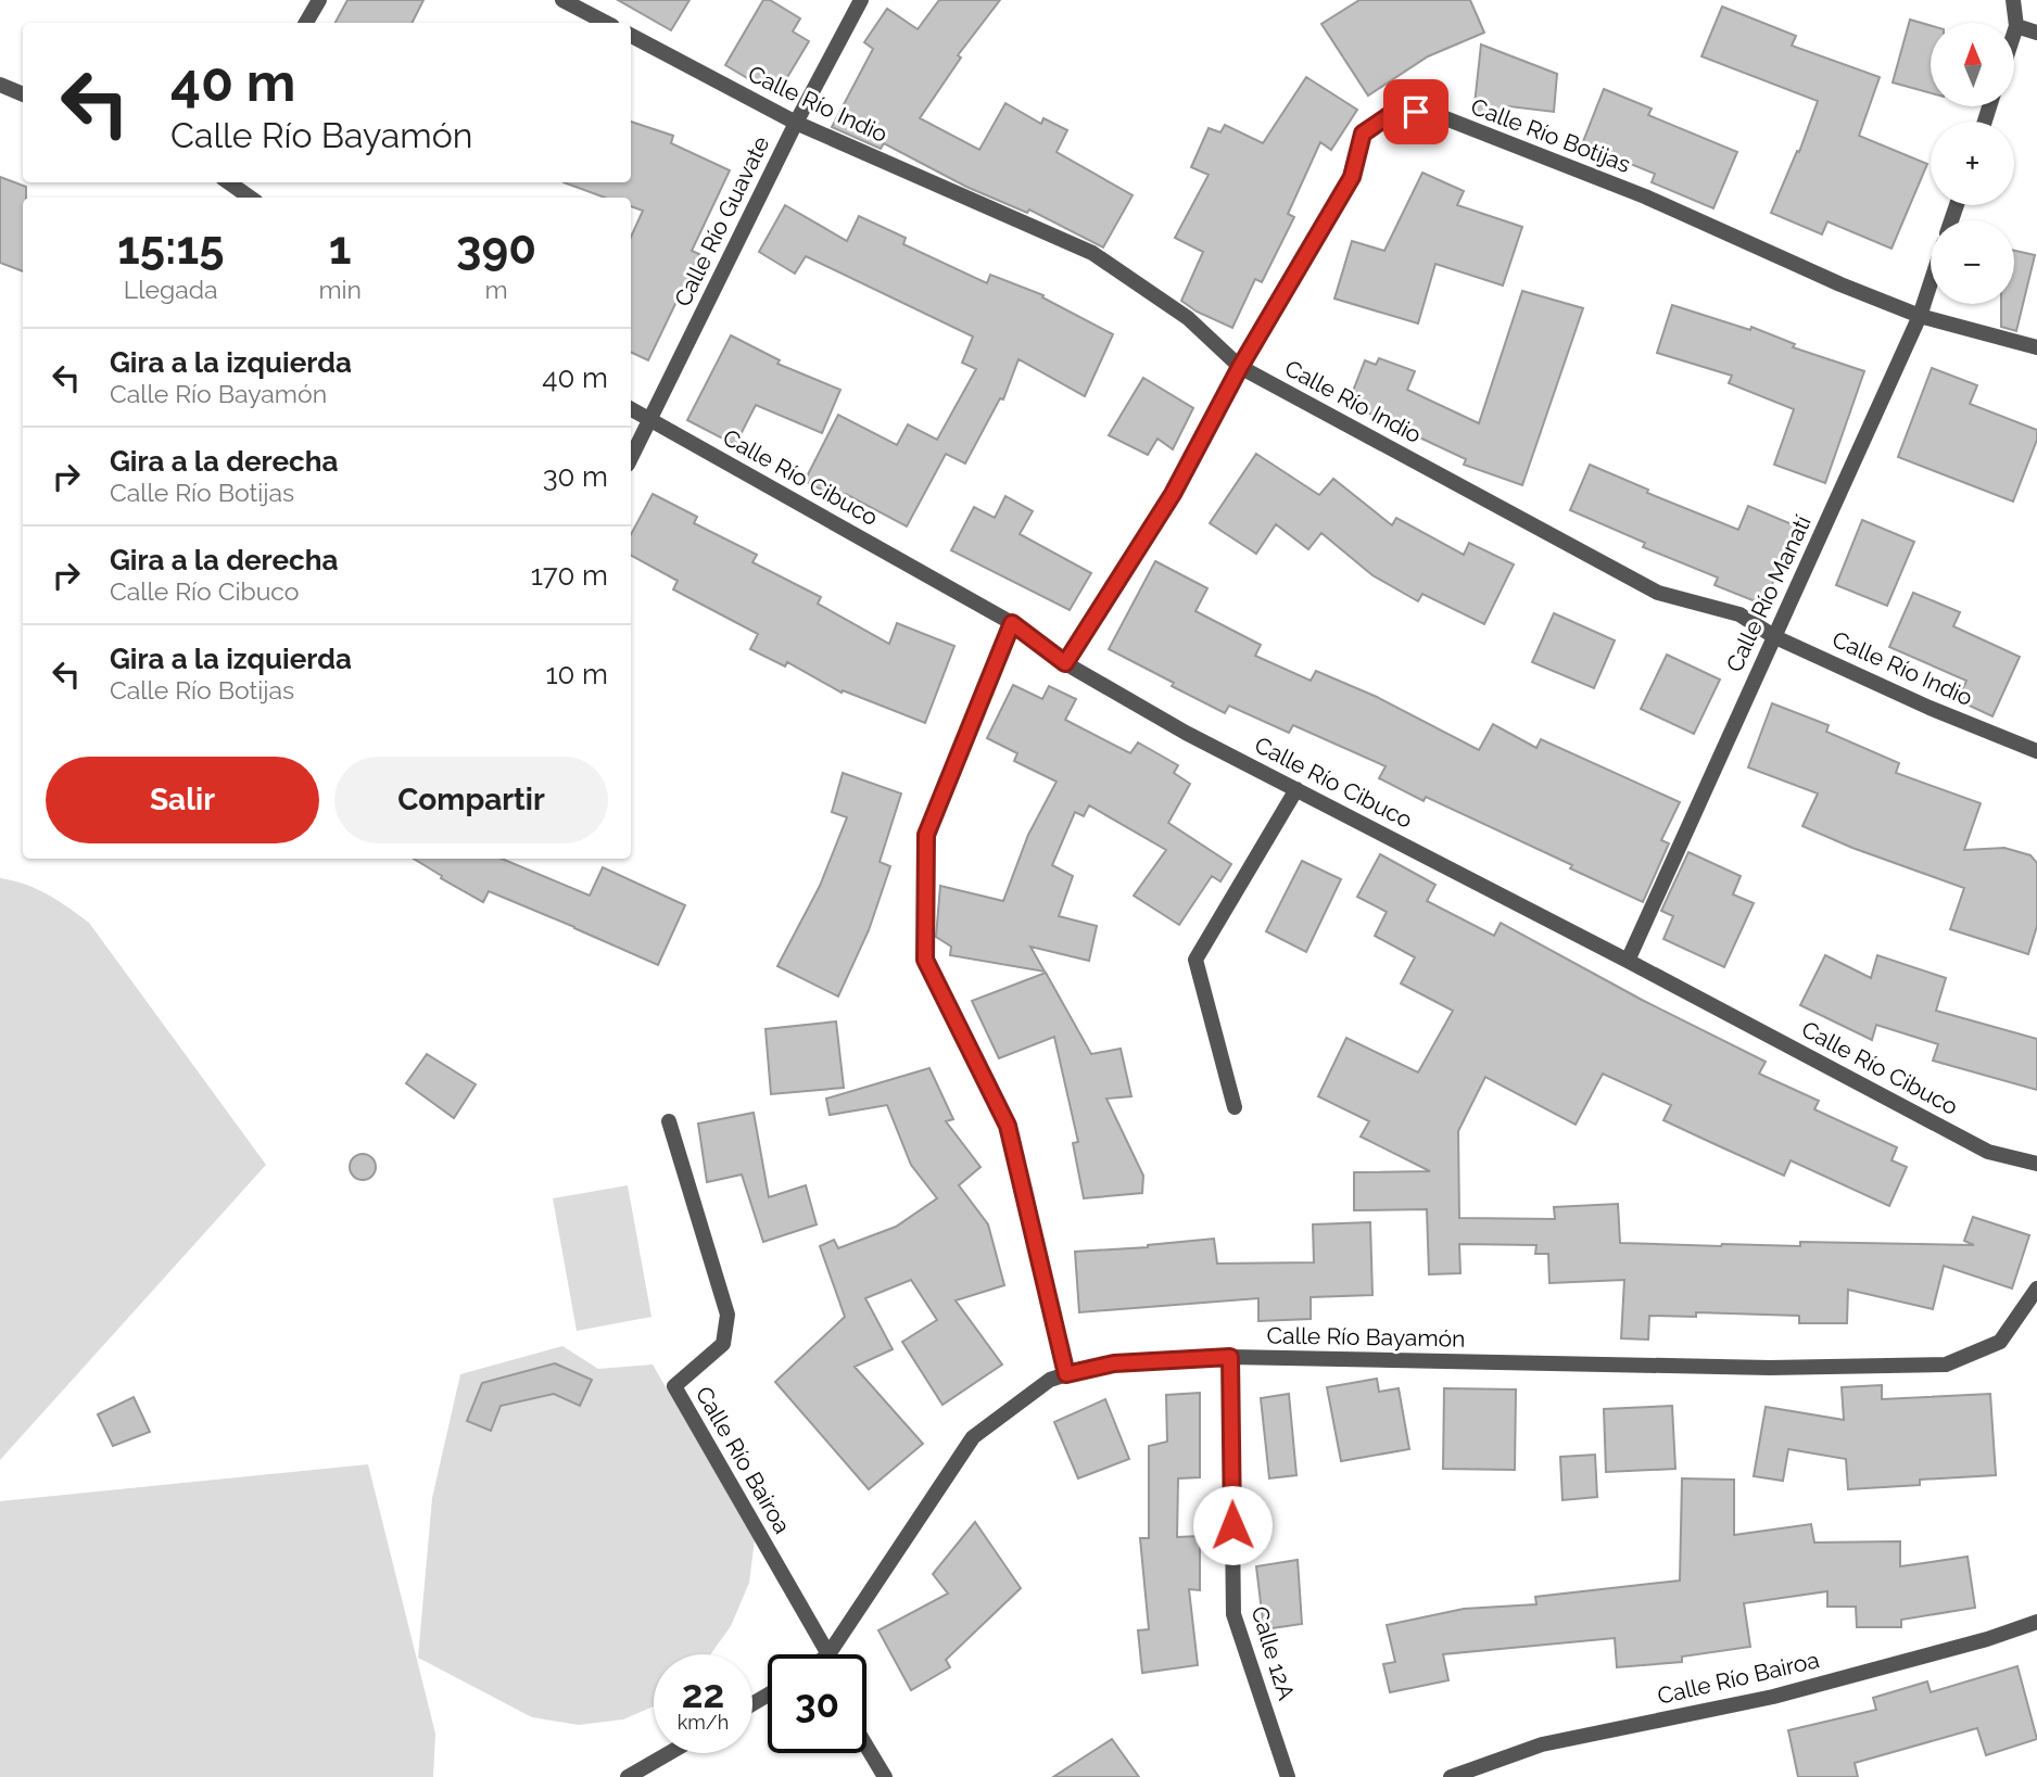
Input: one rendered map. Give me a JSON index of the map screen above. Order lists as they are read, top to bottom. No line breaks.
{"streets":{"street":["Calle Río Indio","Calle Río Botijas","Calle Río Guavate","Calle Río Cibuco","Calle Río Manatí","Calle Río Bayamón","Calle Río Bairoa","Calle 12A"]},"crossings":[["Calle Río Indio","Calle Río Botijas"],["Calle Río Indio","Calle Río Guavate"],["Calle Río Indio","Calle Río Manatí"],["Calle Río Botijas","Calle Río Cibuco"],["Calle Río Botijas","Calle Río Manatí"],["Calle Río Guavate","Calle Río Cibuco"],["Calle Río Cibuco","Calle Río Manatí"],["Calle Río Bayamón","Calle 12A"]],"north":"top","page":{"map_buttons":["+","−"],"turn":["40 m","Calle Río Bayamón"],"eta":["15:15","Llegada","1","min","390","m"],"list":[{"name":"Gira a la izquierda","note":"Calle Río Bayamón","value":"40 m"},{"name":"Gira a la derecha","note":"Calle Río Botijas","value":"30 m"},{"name":"Gira a la derecha","note":"Calle Río Cibuco","value":"170 m"},{"name":"Gira a la izquierda","note":"Calle Río Botijas","value":"10 m"}],"buttons":["Salir","Compartir"],"speed":"22 km/h","limit":"30"}}
